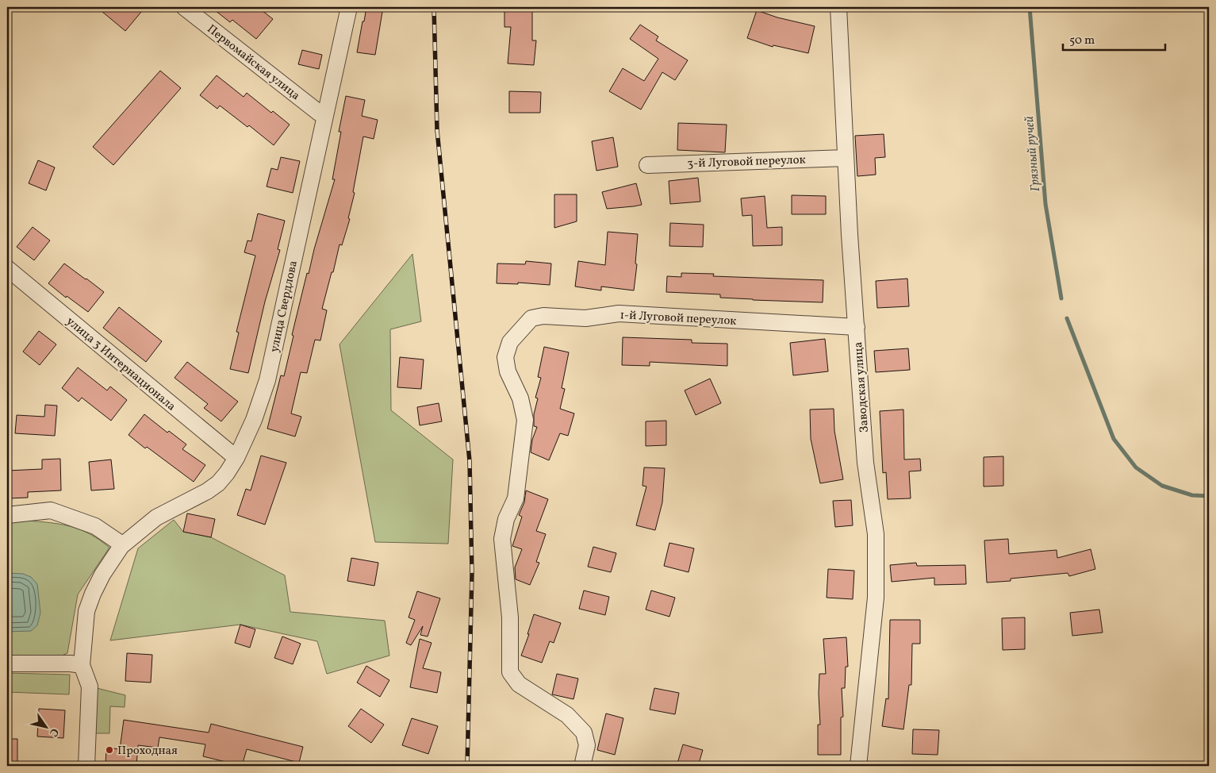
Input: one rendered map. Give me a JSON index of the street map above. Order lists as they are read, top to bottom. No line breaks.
{"streets":{"street":["Первомайская улица","3-й Луговой переулок","улица Свердлова","1-й Луговой переулок","улица 3 Интернационала","Заводская улица"]},"crossings":[["Первомайская улица","улица Свердлова"],["3-й Луговой переулок","Заводская улица"],["улица Свердлова","улица 3 Интернационала"],["1-й Луговой переулок","Заводская улица"]],"water":["Грязный ручей"],"places":["Проходная"],"scale_bar":"50 m","north":"bottom right"}
